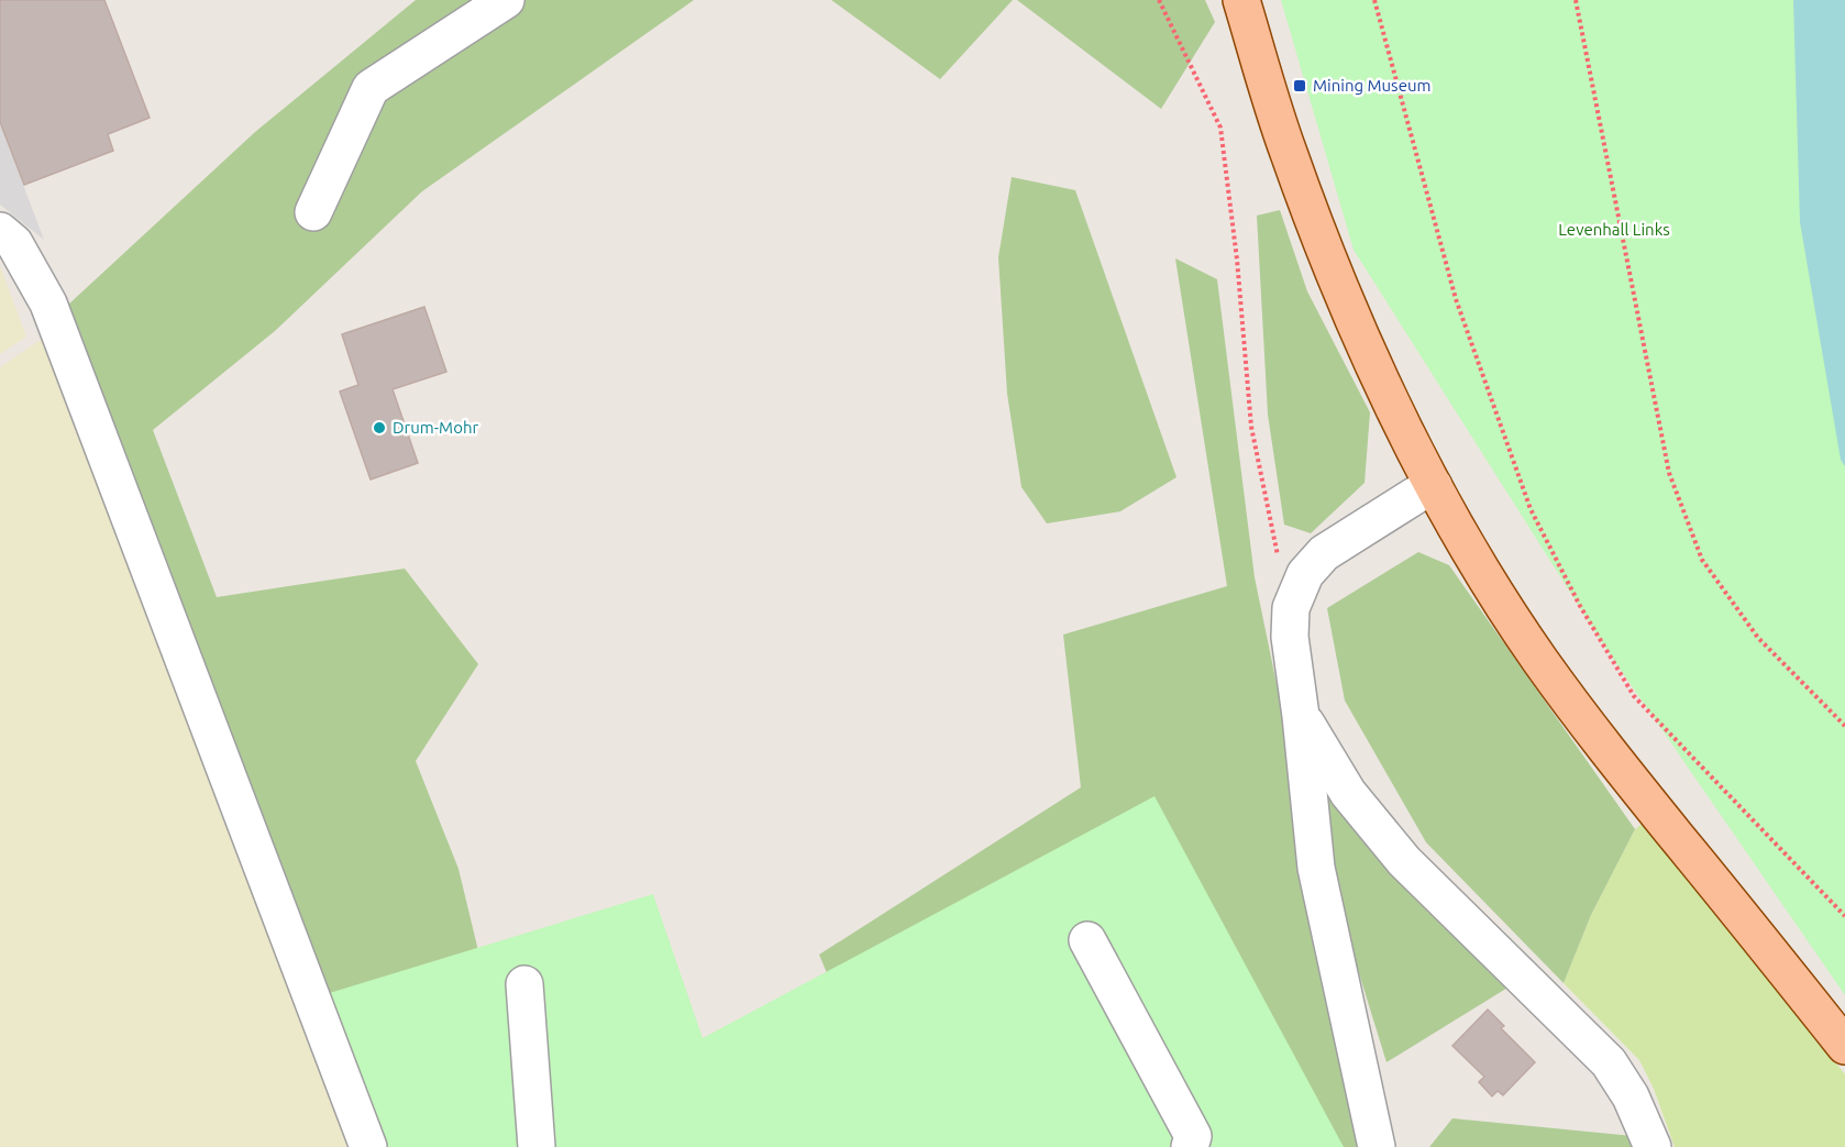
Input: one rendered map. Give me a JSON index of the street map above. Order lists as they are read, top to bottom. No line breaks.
{"parks":["Levenhall Links"],"places":{"transit":["Mining Museum"],"other":["Drum-Mohr"]}}
